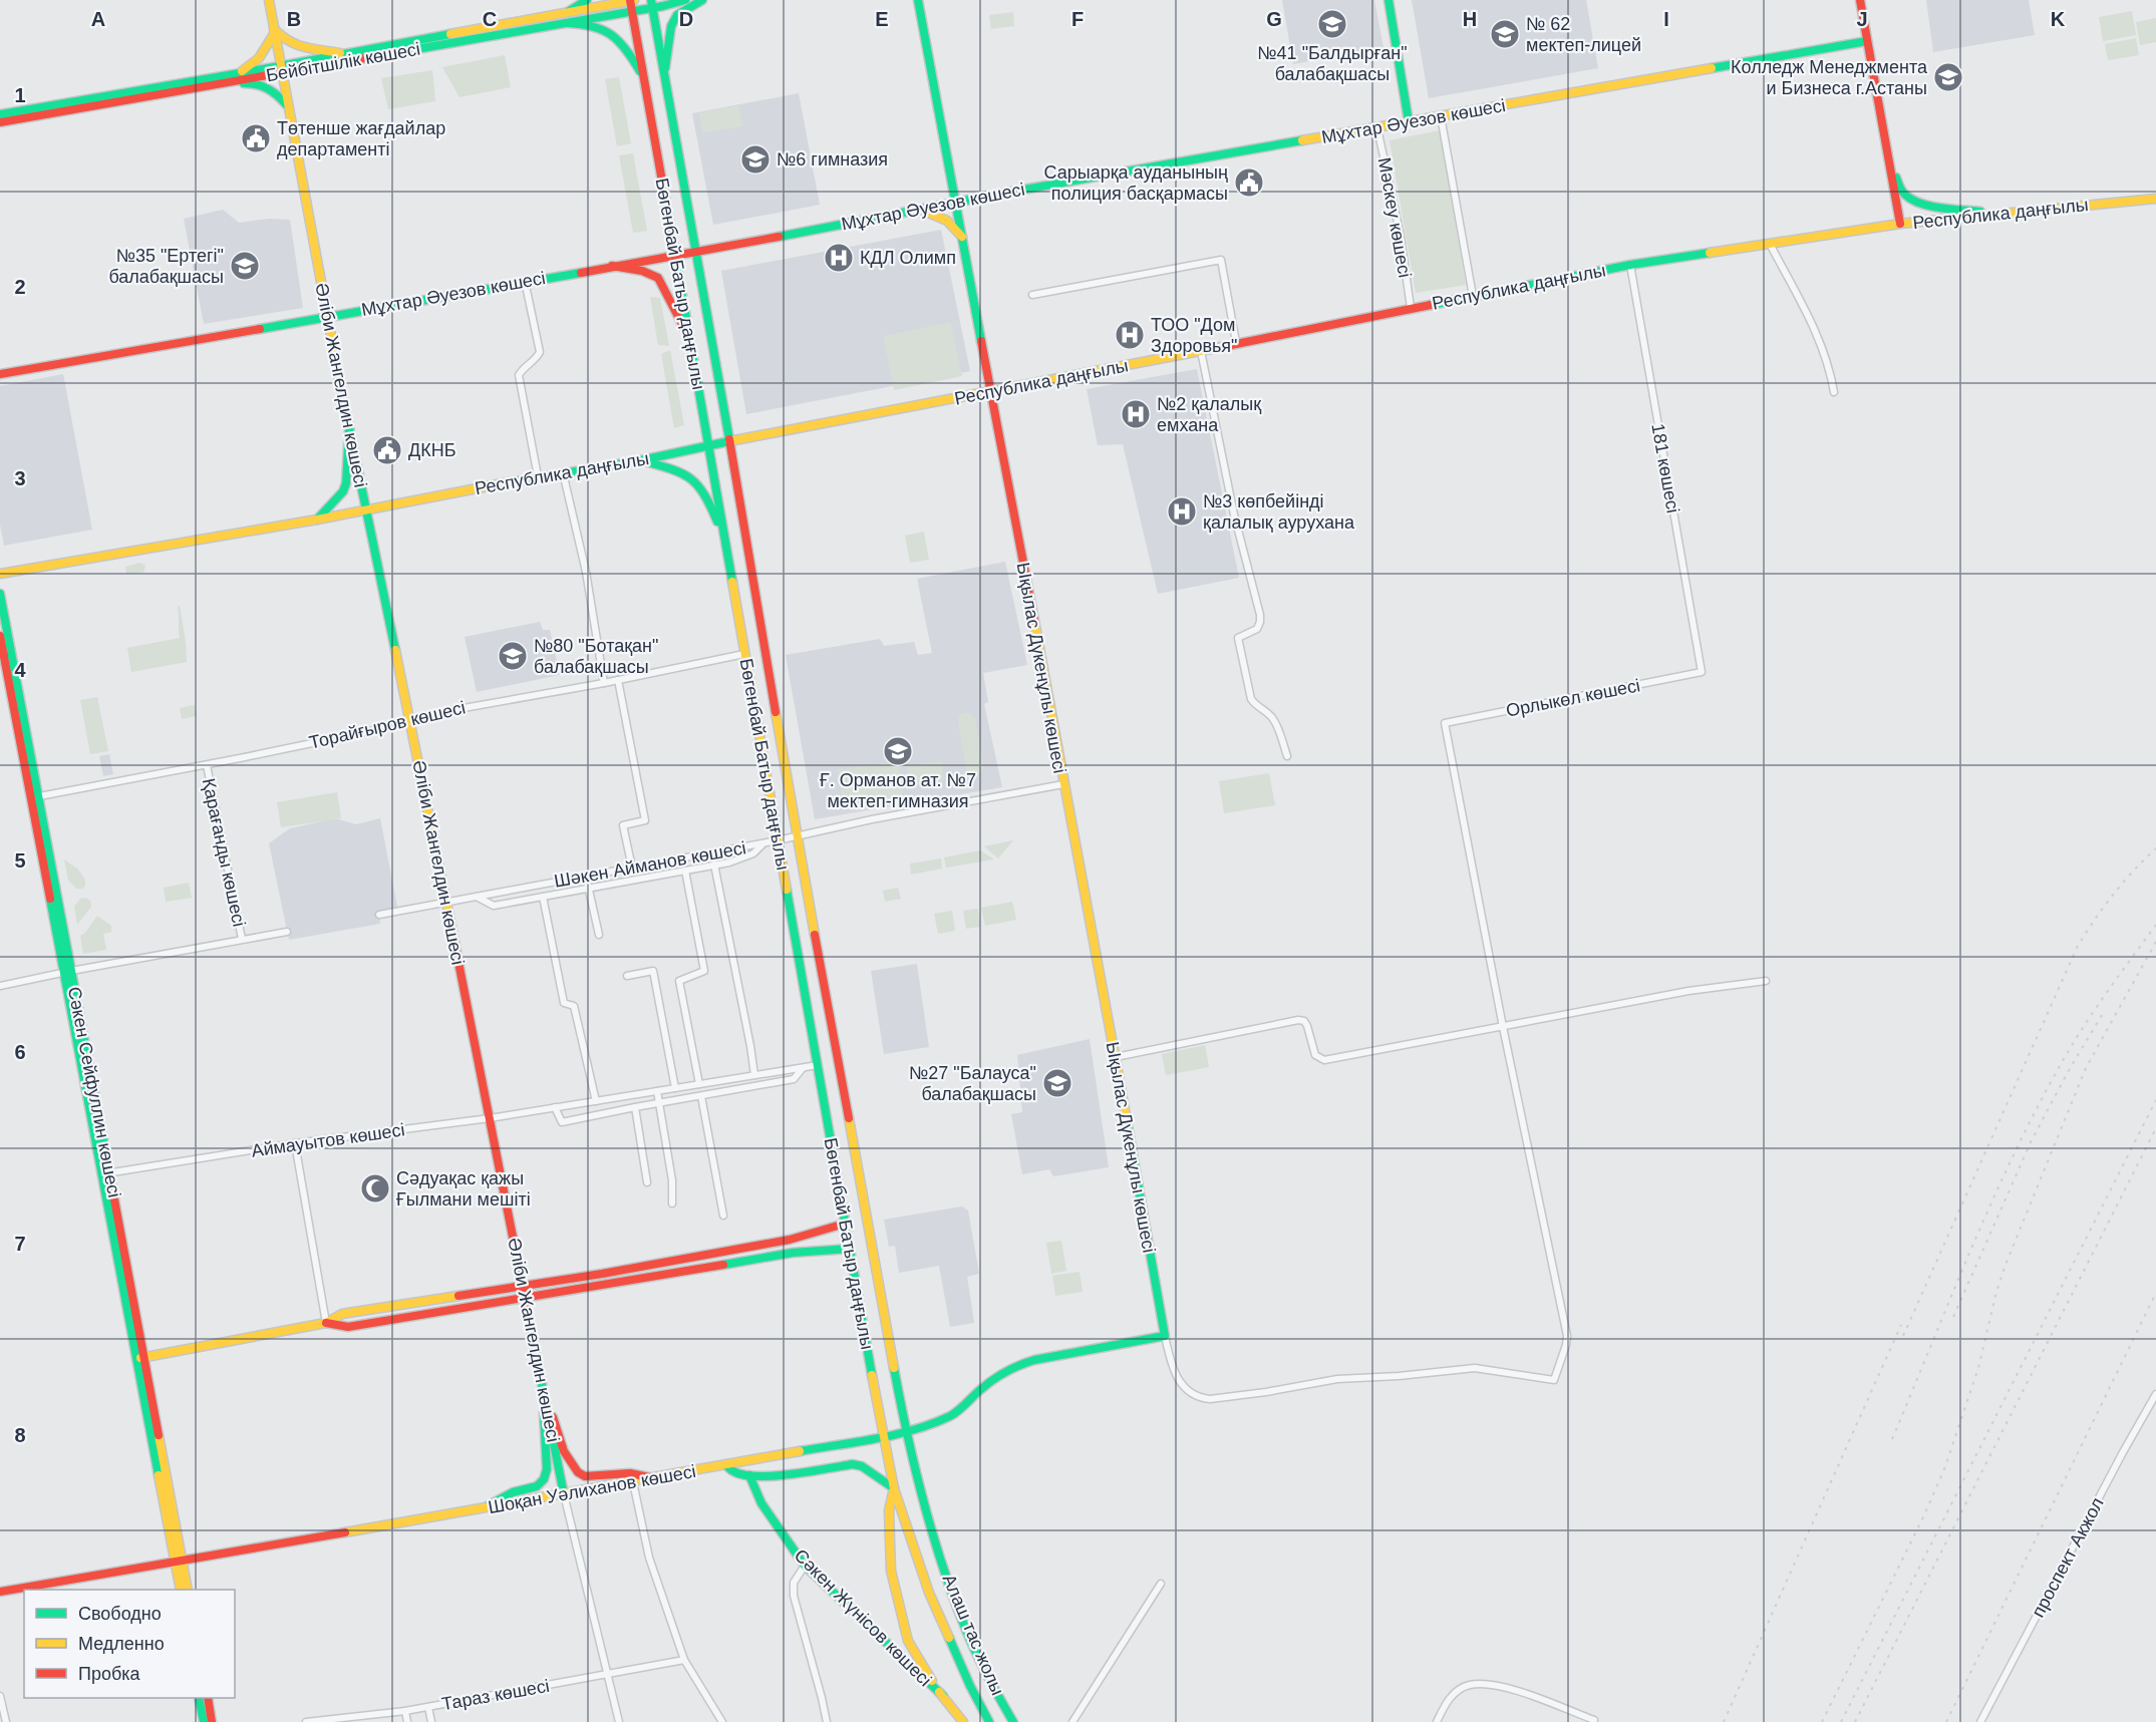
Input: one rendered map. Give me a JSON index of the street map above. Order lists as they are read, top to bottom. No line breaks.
{"streets":{"main road":["Бейбітшілік көшесі","Мұхтар Әуезов көшесі","Республика даңғылы","Бөгенбай Батыр даңғылы","Әліби Жангелдин көшесі","Ықылас Дүкенұлы көшесі","Сәкен Сейфуллин көшесі","Шоқан Уәлиханов көшесі","Сәкен Жүнісов көшесі","Алаш тас жолы"],"street":["Мәскеу көшесі","181 көшесі","Орлыкөл көшесі","Торайғыров көшесі","Қарағанды көшесі","Шәкен Айманов көшесі","Аймауытов көшесі","проспект Акжол","Тараз көшесі"]},"crossings":[["Бейбітшілік көшесі","Бөгенбай Батыр даңғылы"],["Бейбітшілік көшесі","Әліби Жангелдин көшесі"],["Мұхтар Әуезов көшесі","Мәскеу көшесі"],["Мұхтар Әуезов көшесі","Бөгенбай Батыр даңғылы"],["Мұхтар Әуезов көшесі","Әліби Жангелдин көшесі"],["Мұхтар Әуезов көшесі","Ықылас Дүкенұлы көшесі"],["Республика даңғылы","Мәскеу көшесі"],["Республика даңғылы","Бөгенбай Батыр даңғылы"],["Республика даңғылы","Әліби Жангелдин көшесі"],["Республика даңғылы","181 көшесі"],["Республика даңғылы","Ықылас Дүкенұлы көшесі"],["Бөгенбай Батыр даңғылы","Торайғыров көшесі"],["Бөгенбай Батыр даңғылы","Шәкен Айманов көшесі"],["Бөгенбай Батыр даңғылы","Аймауытов көшесі"],["Бөгенбай Батыр даңғылы","Шоқан Уәлиханов көшесі"],["Бөгенбай Батыр даңғылы","Алаш тас жолы"],["Әліби Жангелдин көшесі","Торайғыров көшесі"],["Әліби Жангелдин көшесі","Шәкен Айманов көшесі"],["Әліби Жангелдин көшесі","Аймауытов көшесі"],["Әліби Жангелдин көшесі","Шоқан Уәлиханов көшесі"],["Әліби Жангелдин көшесі","Тараз көшесі"],["181 көшесі","Орлыкөл көшесі"],["Ықылас Дүкенұлы көшесі","Шәкен Айманов көшесі"],["Ықылас Дүкенұлы көшесі","Шоқан Уәлиханов көшесі"],["Торайғыров көшесі","Қарағанды көшесі"],["Торайғыров көшесі","Сәкен Сейфуллин көшесі"],["Сәкен Сейфуллин көшесі","Аймауытов көшесі"],["Сәкен Сейфуллин көшесі","Шоқан Уәлиханов көшесі"]],"places":{"school or university":["№41 \"Балдырған\" балабақшасы","№ 62 мектеп-лицей","Колледж Менеджмента и Бизнеса г.Астаны","№6 гимназия","№35 \"Ертегі\" балабақшасы","№80 \"Ботақан\" балабақшасы","Ғ. Орманов ат. №7 мектеп-гимназия","№27 \"Балауса\" балабақшасы"],"public building":["Төтенше жағдайлар департаменті","Сарыарқа ауданының полиция басқармасы","ДКНБ"],"hospital":["КДЛ Олимп","ТОО \"Дом Здоровья\"","№2 қалалық емхана","№3 көпбейінді қалалық аурухана"],"mosque":["Сәдуақас қажы Ғылмани мешіті"]},"legend":["Свободно","Медленно","Пробка"],"grid":{"columns":["A","B","C","D","E","F","G","H","I","J","K"],"rows":["1","2","3","4","5","6","7","8"]}}
